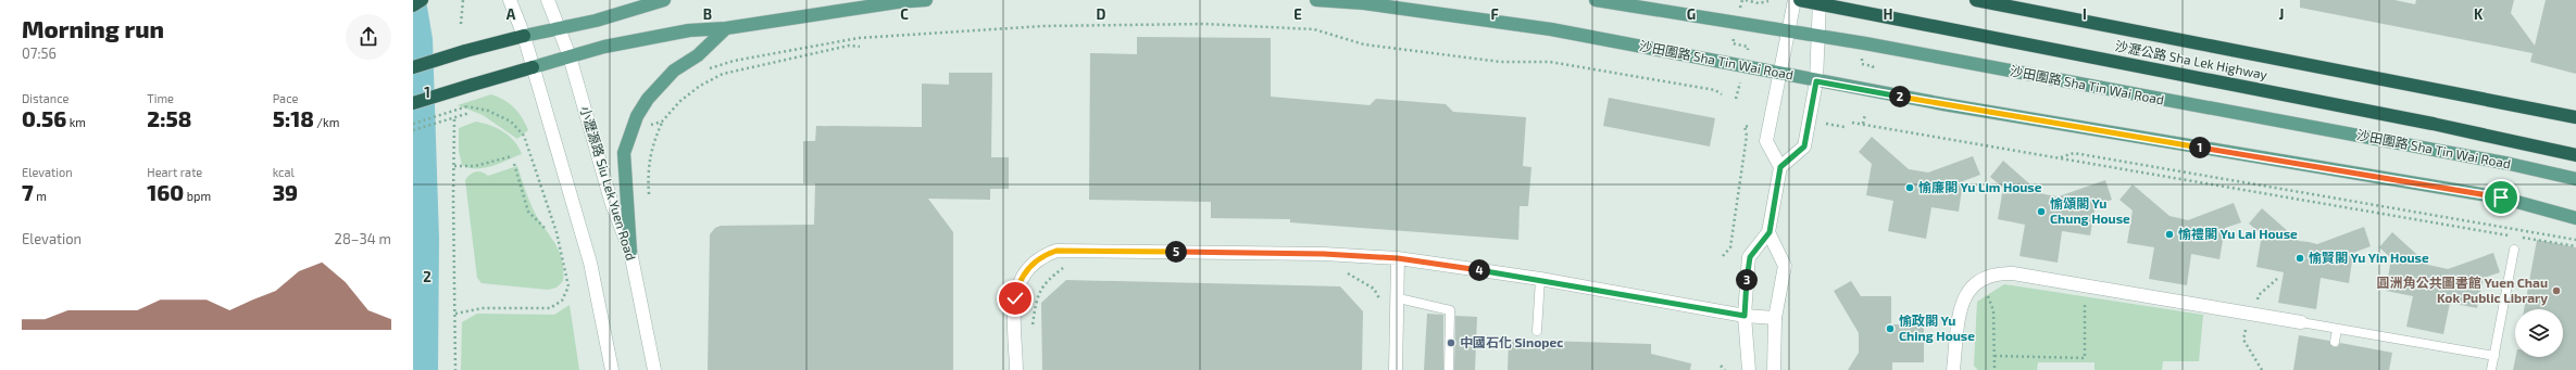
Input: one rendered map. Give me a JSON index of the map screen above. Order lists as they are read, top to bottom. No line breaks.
{"streets":{"highway":["沙瀝公路 Sha Lek Highway"],"main road":["沙田圍路 Sha Tin Wai Road"],"street":["小瀝源路 Siu Lek Yuen Road"]},"places":["愉廉閣 Yu Lim House","愉頌閣 Yu Chung House","愉禮閣 Yu Lai House","愉賢閣 Yu Yin House","圓洲角公共圖書館 Yuen Chau Kok Public Library","愉政閣 Yu Ching House","中國石化 Sinopec"],"page":{"heading":["Morning run","07:56"],"stats":[["Distance","0.56 km"],["Time","2:58"],["Pace","5:18 /km"],["Elevation","7 m"],["Heart rate","160 bpm"],["kcal","39"]],"pins":["2","1","5","4","3"],"chart":["Elevation","28–34 m"]},"grid":{"columns":["A","B","C","D","E","F","G","H","I","J","K"],"rows":["1","2"]}}
